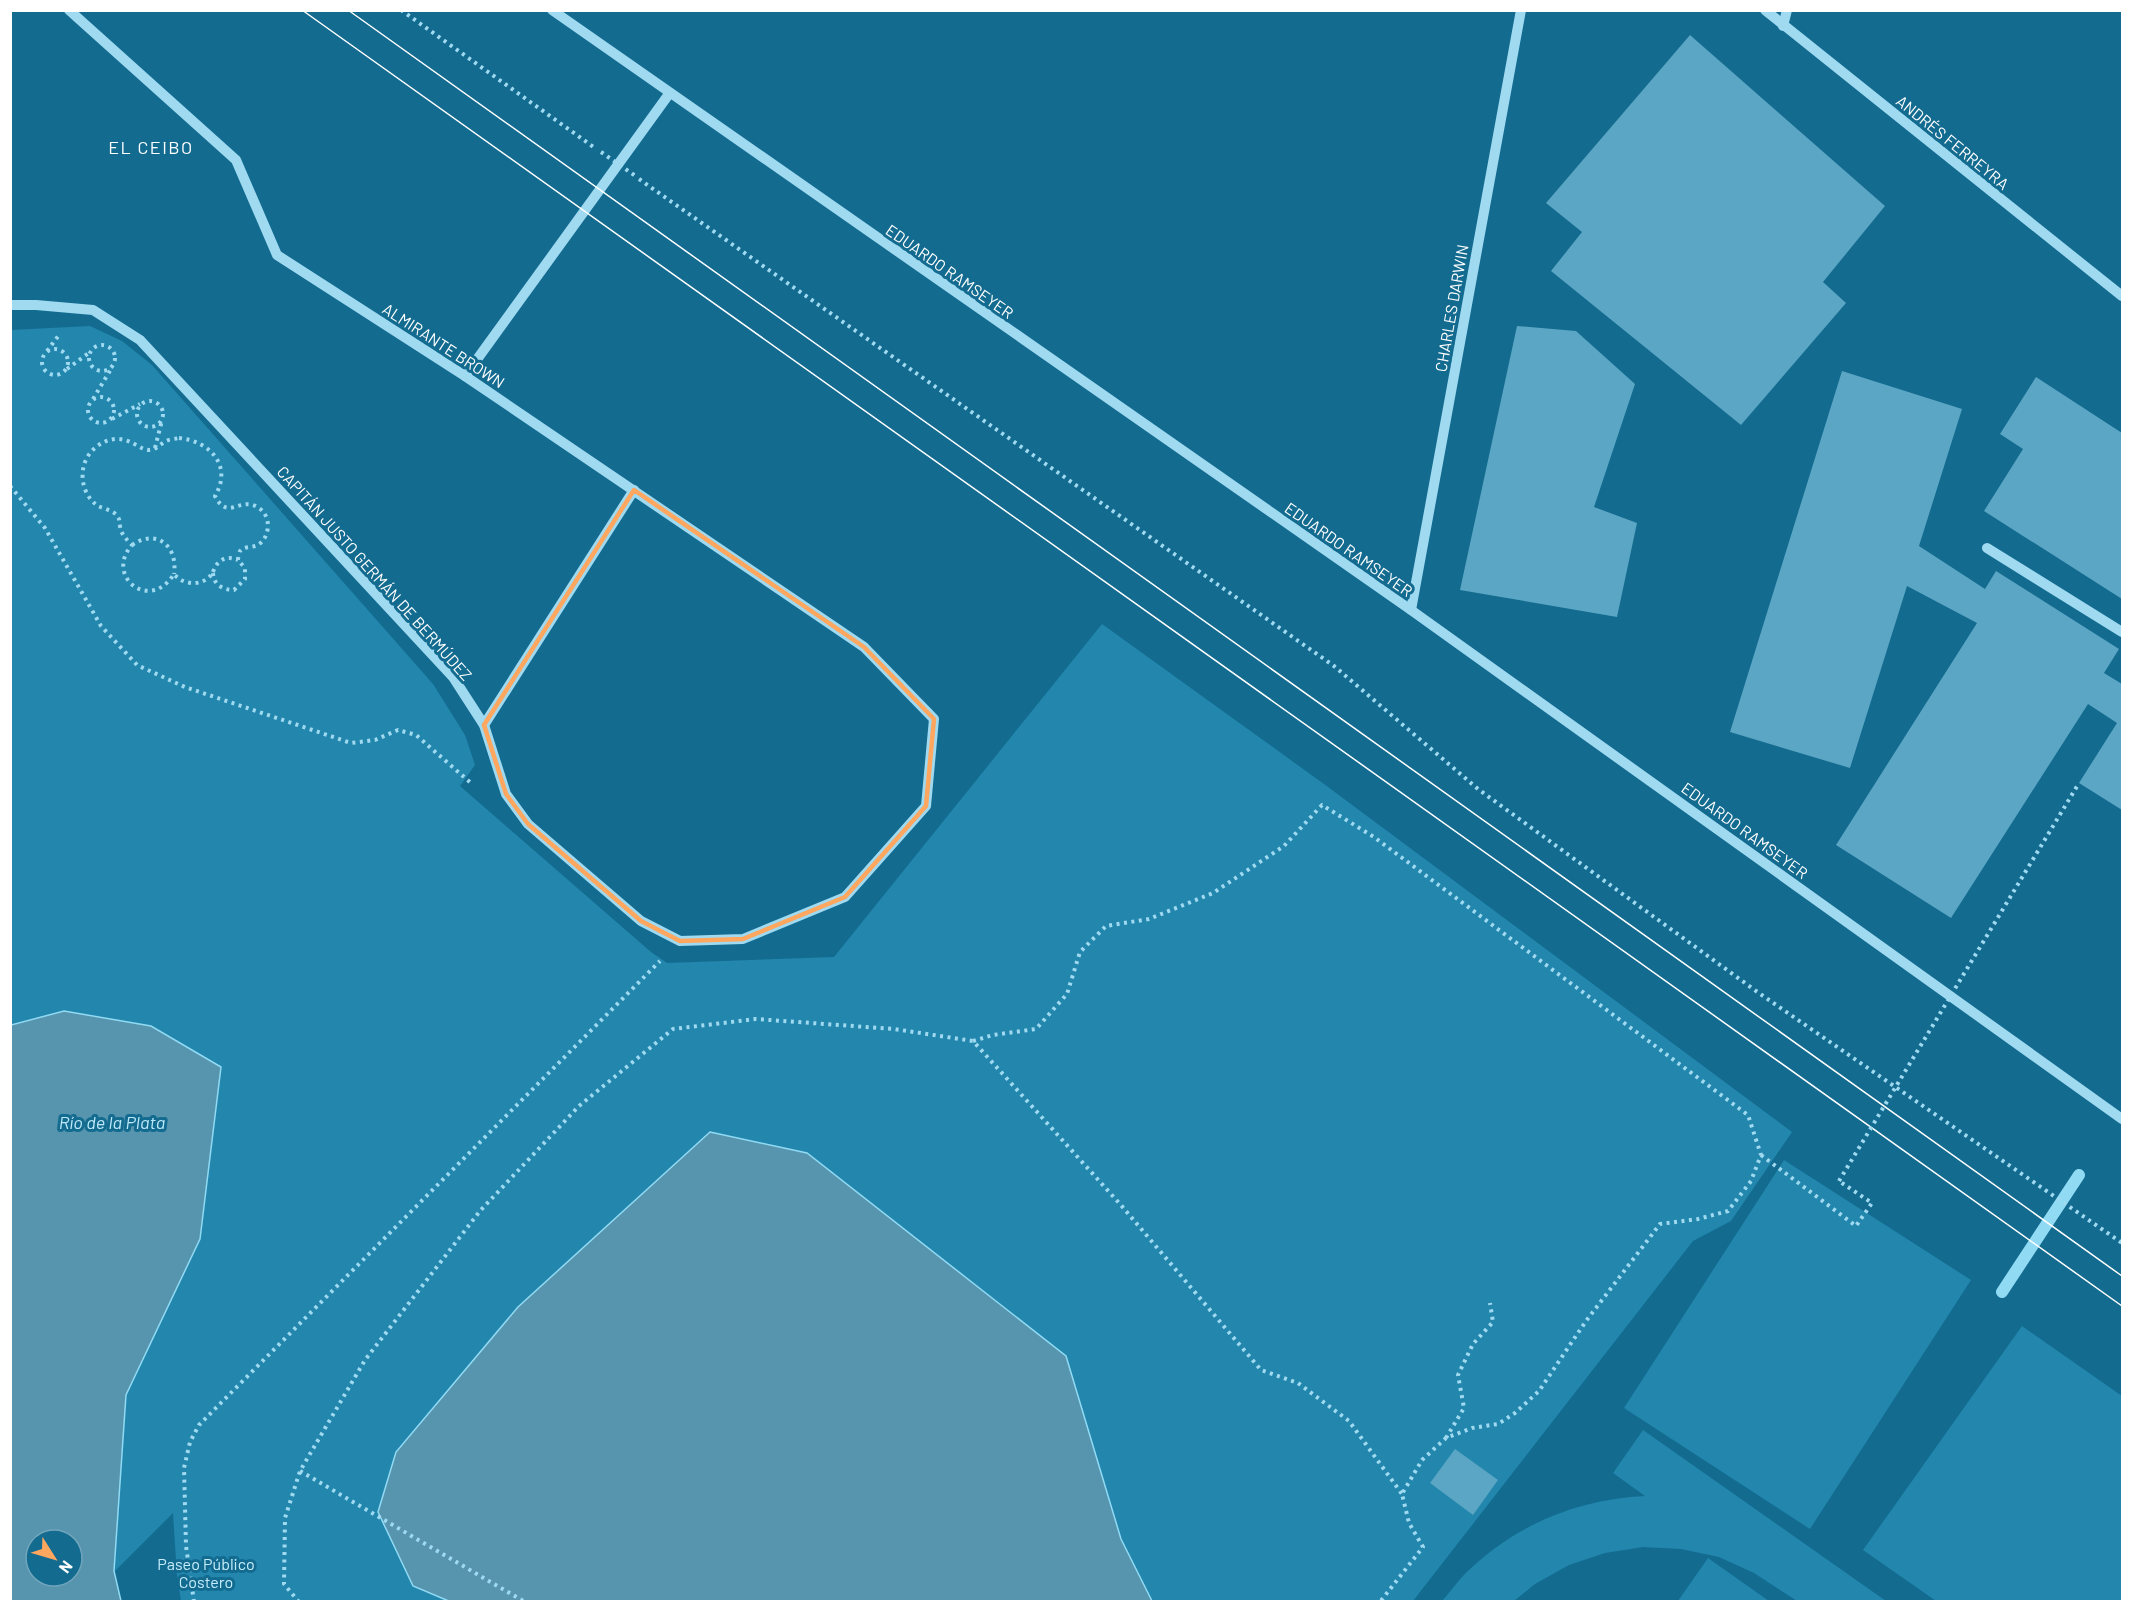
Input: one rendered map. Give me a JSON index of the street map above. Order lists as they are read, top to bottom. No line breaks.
{"streets":{"street":["ANDRÉS FERREYRA","EDUARDO RAMSEYER","CHARLES DARWIN","ALMIRANTE BROWN","CAPITÁN JUSTO GERMÁN DE BERMÚDEZ"]},"crossings":[["EDUARDO RAMSEYER","CHARLES DARWIN"],["ALMIRANTE BROWN","CAPITÁN JUSTO GERMÁN DE BERMÚDEZ"]],"districts":["EL CEIBO"],"water":["Río de la Plata"],"parks":["Paseo Público Costero"],"north":"bottom right"}
